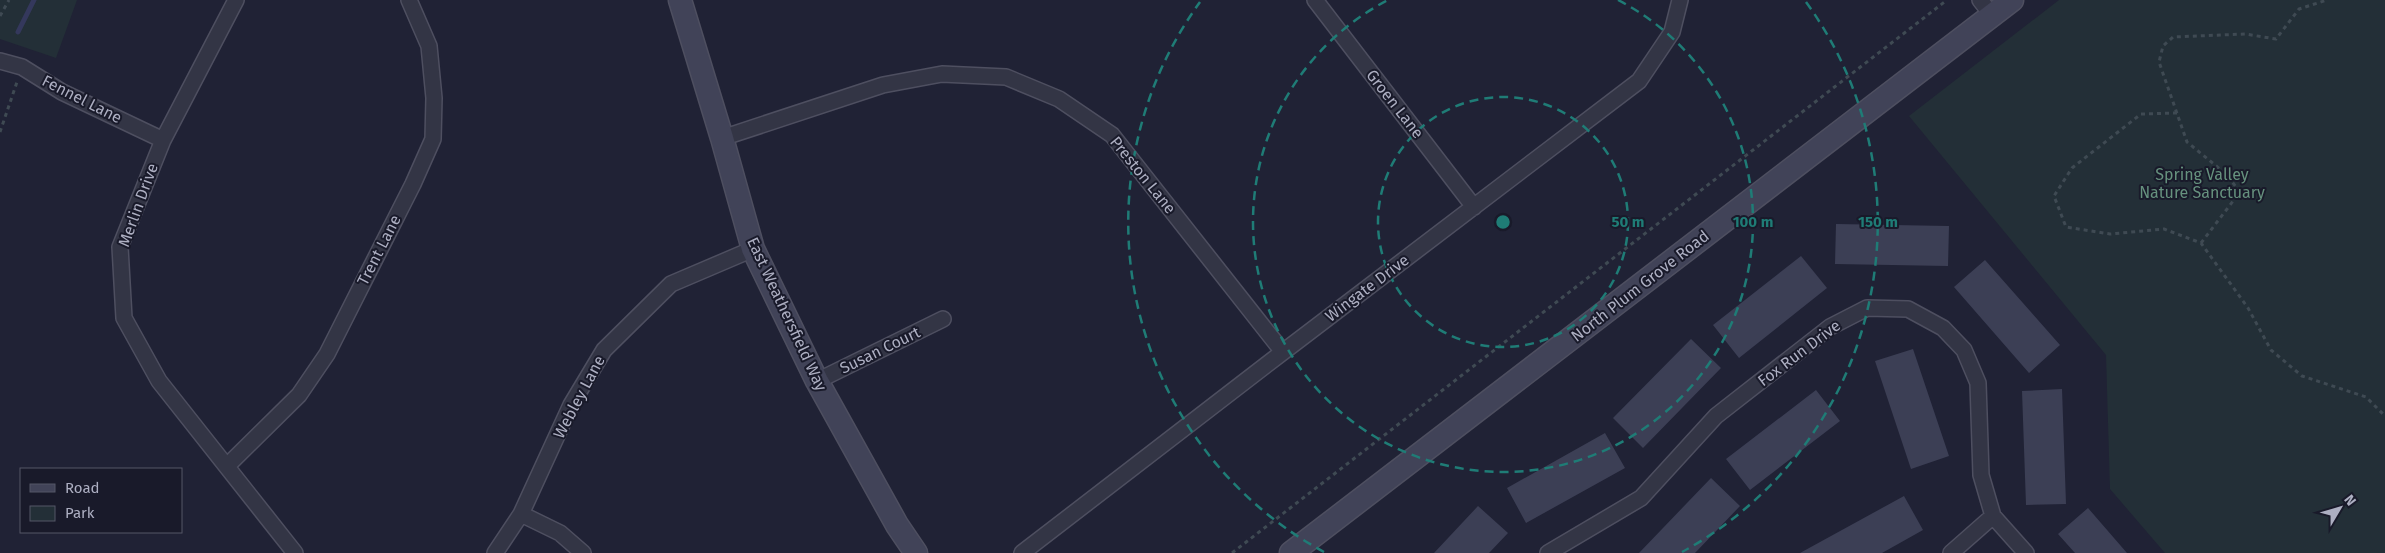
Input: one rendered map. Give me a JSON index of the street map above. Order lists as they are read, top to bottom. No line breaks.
{"streets":{"street":["Fennel Lane","Groen Lane","Preston Lane","Merlin Drive","Trent Lane","North Plum Grove Road","Wingate Drive","East Weathersfield Way","Susan Court","Fox Run Drive","Webley Lane"]},"crossings":[["Fennel Lane","Merlin Drive"],["Groen Lane","Wingate Drive"],["Preston Lane","Wingate Drive"],["Preston Lane","East Weathersfield Way"],["Merlin Drive","Trent Lane"],["East Weathersfield Way","Susan Court"],["East Weathersfield Way","Webley Lane"]],"parks":["Spring Valley Nature Sanctuary"],"legend":["Road","Park"],"north":"top right","rings":["50 m","100 m","150 m"]}
